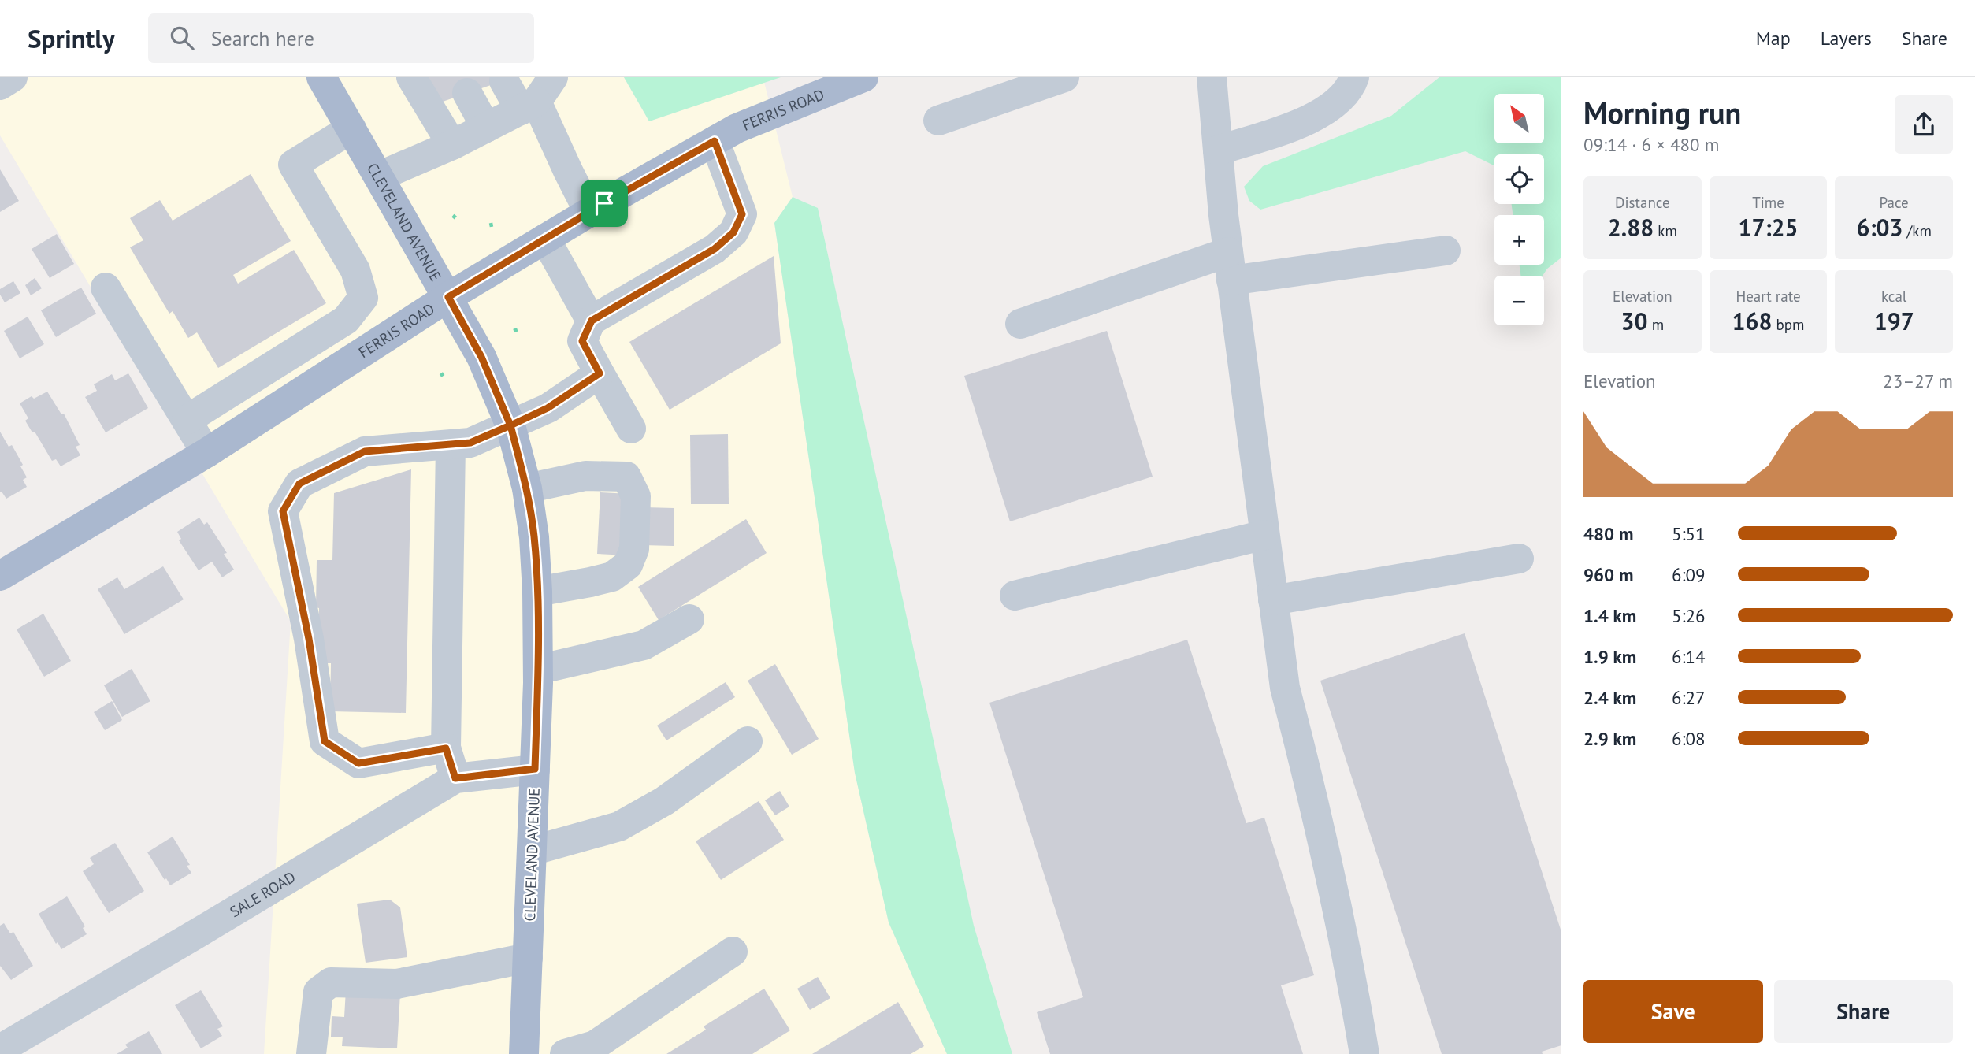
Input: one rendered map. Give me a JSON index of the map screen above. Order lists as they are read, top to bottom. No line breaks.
{"streets":{"main road":["FERRIS ROAD","CLEVELAND AVENUE"],"street":["SALE ROAD"]},"crossings":[["FERRIS ROAD","CLEVELAND AVENUE"],["CLEVELAND AVENUE","SALE ROAD"]],"north":"top left","page":{"header":"Sprintly","search":"Search here","nav":["Map","Layers","Share"],"heading":["Morning run","09:14 · 6 × 480 m"],"map_buttons":["+","−"],"stats":[["Distance","2.88 km"],["Time","17:25"],["Pace","6:03 /km"],["Elevation","30 m"],["Heart rate","168 bpm"],["kcal","197"]],"chart":["Elevation","23–27 m"],"list":[{"name":"480 m","note":"5:51"},{"name":"960 m","note":"6:09"},{"name":"1.4 km","note":"5:26"},{"name":"1.9 km","note":"6:14"},{"name":"2.4 km","note":"6:27"},{"name":"2.9 km","note":"6:08"}],"buttons":["Save","Share"]}}
